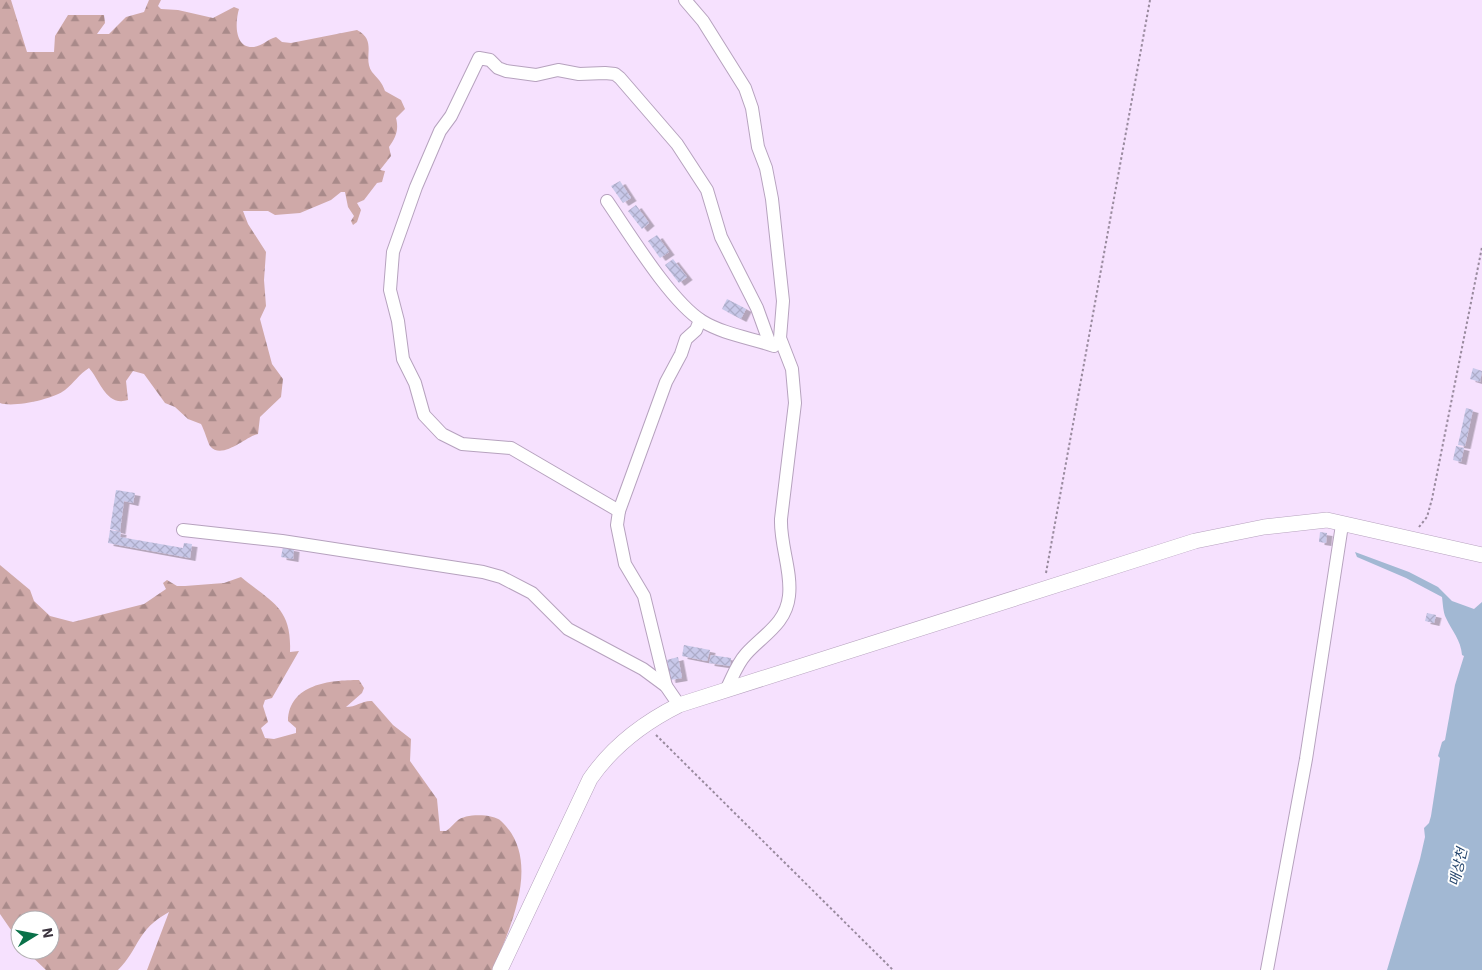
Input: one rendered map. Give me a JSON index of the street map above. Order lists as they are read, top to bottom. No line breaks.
{"water":["매상천"],"north":"right"}
